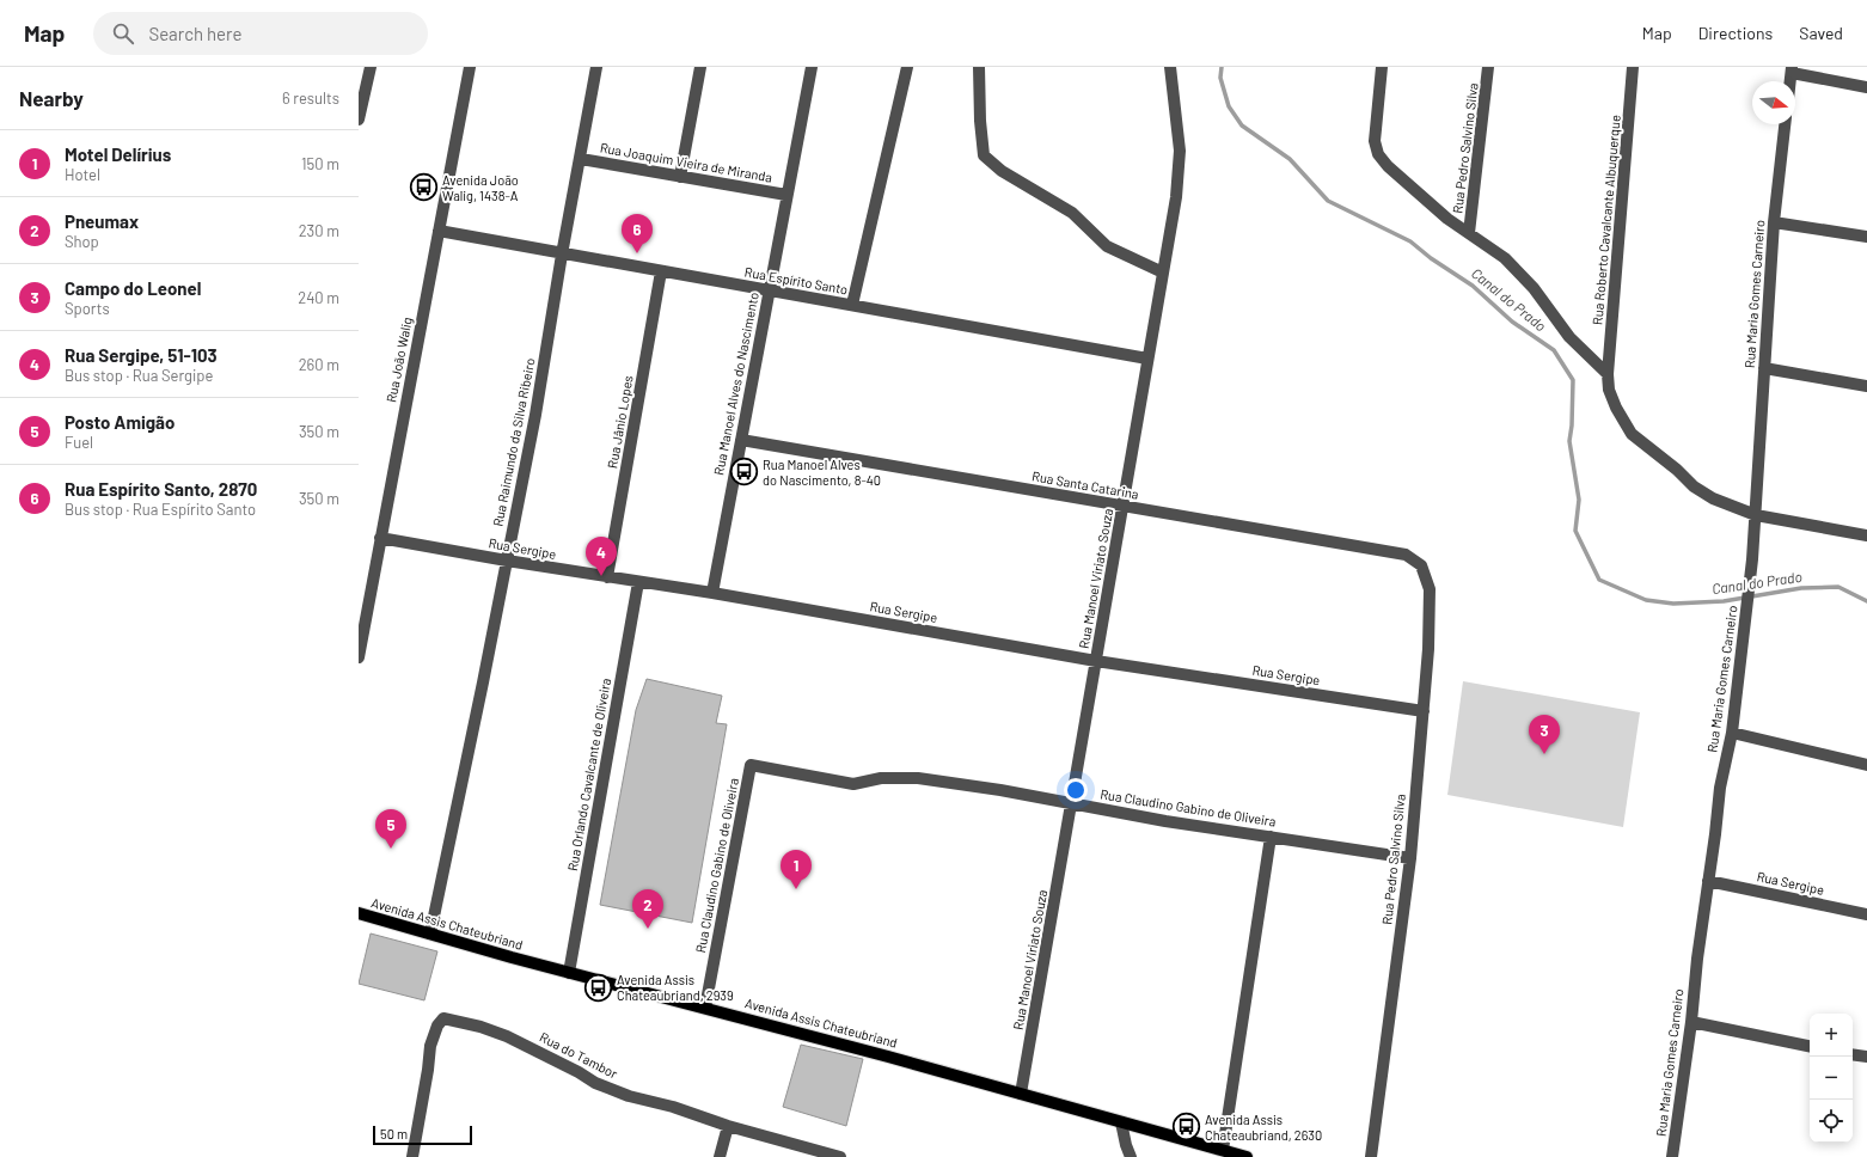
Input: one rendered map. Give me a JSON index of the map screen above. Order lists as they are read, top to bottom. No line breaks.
{"streets":{"main road":["Avenida Assis Chateubriand"],"street":["Rua Pedro Salvino Silva","Rua Joaquim Vieira de Miranda","Rua Roberto Cavalcante Albuquerque","Rua Espírito Santo","Rua Maria Gomes Carneiro","Rua João Walig","Rua Manoel Alves do Nascimento","Rua Jânio Lopes","Rua Raimundo da Silva Ribeiro","Rua Santa Catarina","Rua Sergipe","Rua Manoel Viriato Souza","Rua Orlando Cavalcante de Oliveira","Rua Claudino Gabino de Oliveira","Rua do Tambor"]},"crossings":[["Rua Pedro Salvino Silva","Rua Santa Catarina"],["Rua Pedro Salvino Silva","Rua Sergipe"],["Rua Pedro Salvino Silva","Rua Claudino Gabino de Oliveira"],["Rua Joaquim Vieira de Miranda","Rua Manoel Alves do Nascimento"],["Rua Joaquim Vieira de Miranda","Rua Raimundo da Silva Ribeiro"],["Rua Roberto Cavalcante Albuquerque","Rua Maria Gomes Carneiro"],["Rua Espírito Santo","Rua João Walig"],["Rua Espírito Santo","Rua Manoel Alves do Nascimento"],["Rua Espírito Santo","Rua Jânio Lopes"],["Rua Espírito Santo","Rua Raimundo da Silva Ribeiro"],["Rua Espírito Santo","Rua Manoel Viriato Souza"],["Rua Maria Gomes Carneiro","Rua Sergipe"],["Rua João Walig","Rua Sergipe"],["Rua Manoel Alves do Nascimento","Rua Santa Catarina"],["Rua Manoel Alves do Nascimento","Rua Sergipe"],["Rua Jânio Lopes","Rua Sergipe"],["Rua Raimundo da Silva Ribeiro","Rua Sergipe"],["Rua Raimundo da Silva Ribeiro","Avenida Assis Chateubriand"],["Rua Santa Catarina","Rua Manoel Viriato Souza"],["Rua Sergipe","Rua Manoel Viriato Souza"],["Rua Sergipe","Rua Orlando Cavalcante de Oliveira"],["Rua Manoel Viriato Souza","Rua Claudino Gabino de Oliveira"],["Rua Manoel Viriato Souza","Avenida Assis Chateubriand"],["Rua Orlando Cavalcante de Oliveira","Avenida Assis Chateubriand"],["Rua Claudino Gabino de Oliveira","Avenida Assis Chateubriand"]],"water":["Canal do Prado"],"places":{"bus stop":["Avenida João Walig, 1438-A","Rua Manoel Alves do Nascimento, 8-40","Avenida Assis Chateaubriand, 2939","Avenida Assis Chateaubriand, 2630"]},"scale_bar":"50 m","north":"right","page":{"header":"Map","search":"Search here","nav":["Map","Directions","Saved"],"heading":["Nearby","6 results"],"list":[{"mark":"1","name":"Motel Delírius","note":"Hotel","value":"150 m"},{"mark":"2","name":"Pneumax","note":"Shop","value":"230 m"},{"mark":"3","name":"Campo do Leonel","note":"Sports","value":"240 m"},{"mark":"4","name":"Rua Sergipe, 51-103","note":"Bus stop · Rua Sergipe","value":"260 m"},{"mark":"5","name":"Posto Amigão","note":"Fuel","value":"350 m"},{"mark":"6","name":"Rua Espírito Santo, 2870","note":"Bus stop · Rua Espírito Santo","value":"350 m"}],"pins":["6","4","3","5","1","2"],"map_buttons":["+","−"],"scale":"50 m"}}
